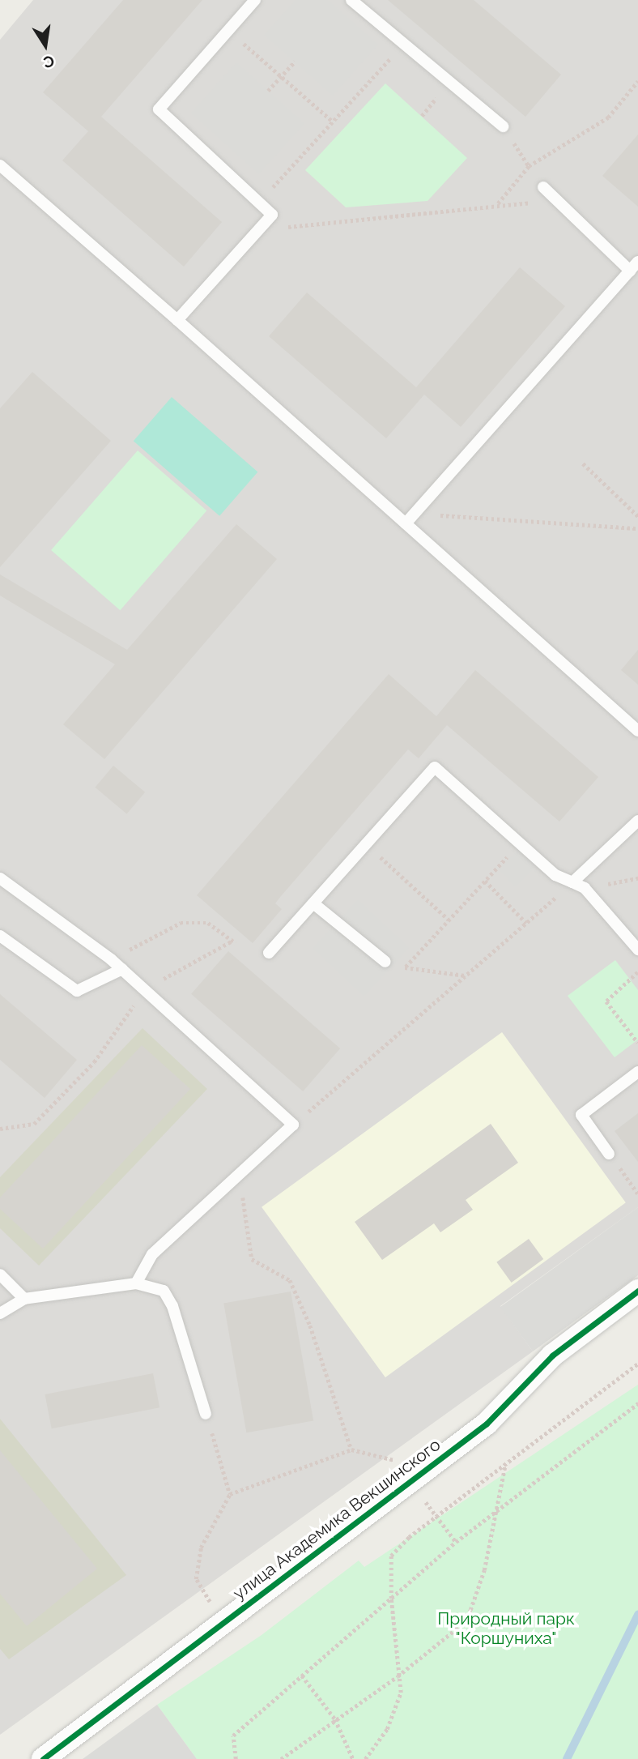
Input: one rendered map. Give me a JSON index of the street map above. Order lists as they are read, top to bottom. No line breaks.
{"streets":{"street":["улица Академика Векшинского"]},"parks":["Природный парк \"Коршуниха\""],"north":"bottom"}
